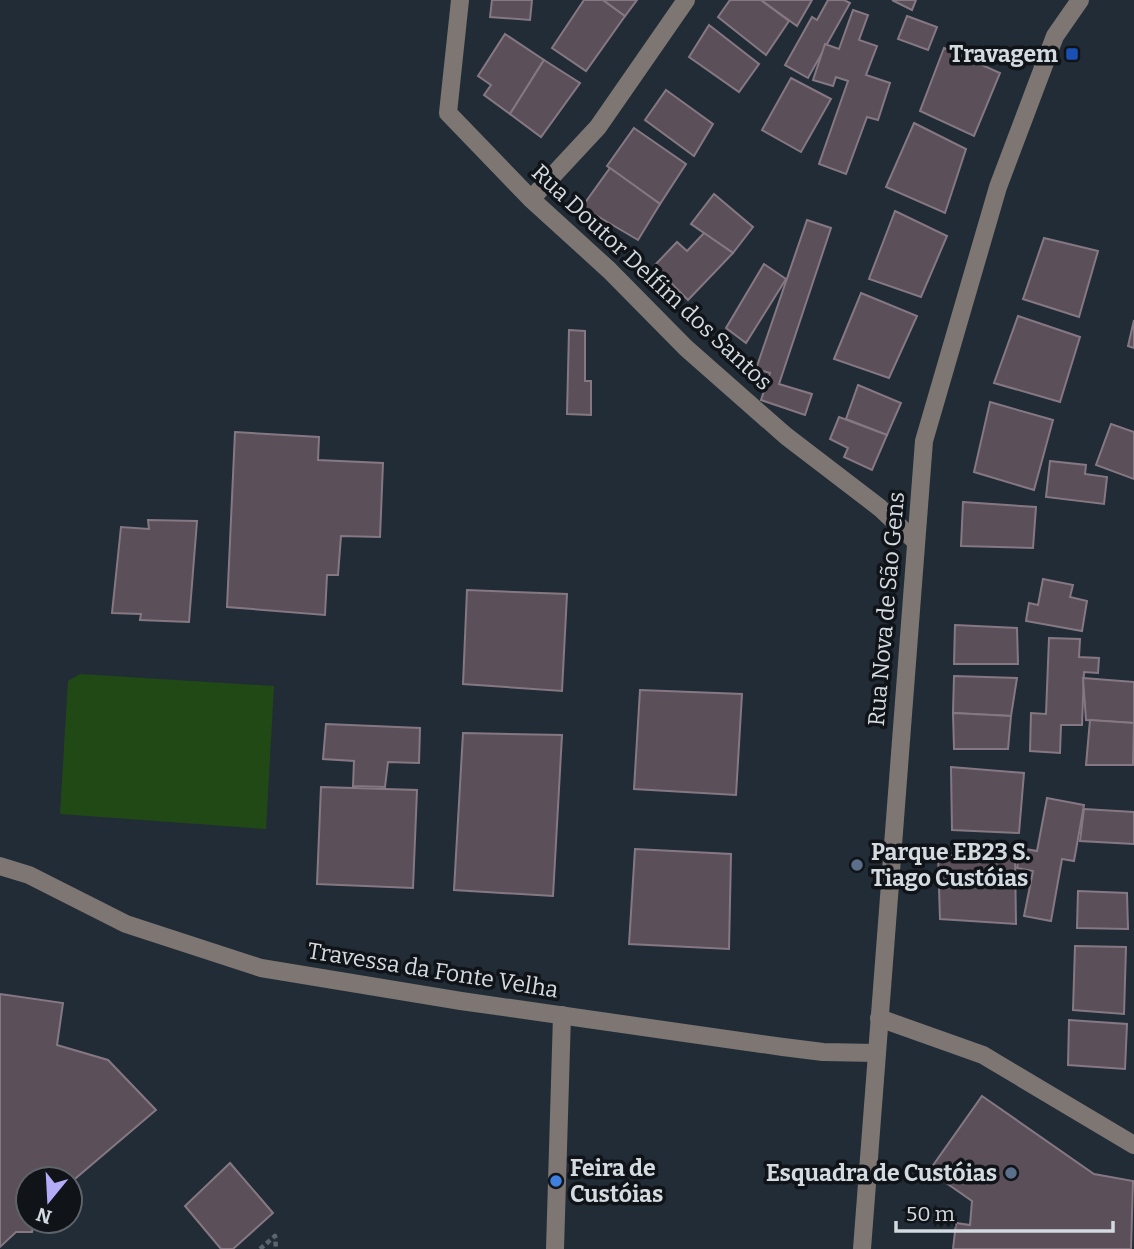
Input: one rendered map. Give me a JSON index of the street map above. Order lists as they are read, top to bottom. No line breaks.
{"streets":{"street":["Rua Doutor Delfim dos Santos","Rua Nova de São Gens","Travessa da Fonte Velha"]},"crossings":[["Rua Doutor Delfim dos Santos","Rua Nova de São Gens"],["Rua Nova de São Gens","Travessa da Fonte Velha"]],"places":{"transit":["Travagem"],"other":["Parque EB23 S. Tiago Custóias","Esquadra de Custóias","Feira de Custóias"]},"scale_bar":"50 m","north":"bottom"}
